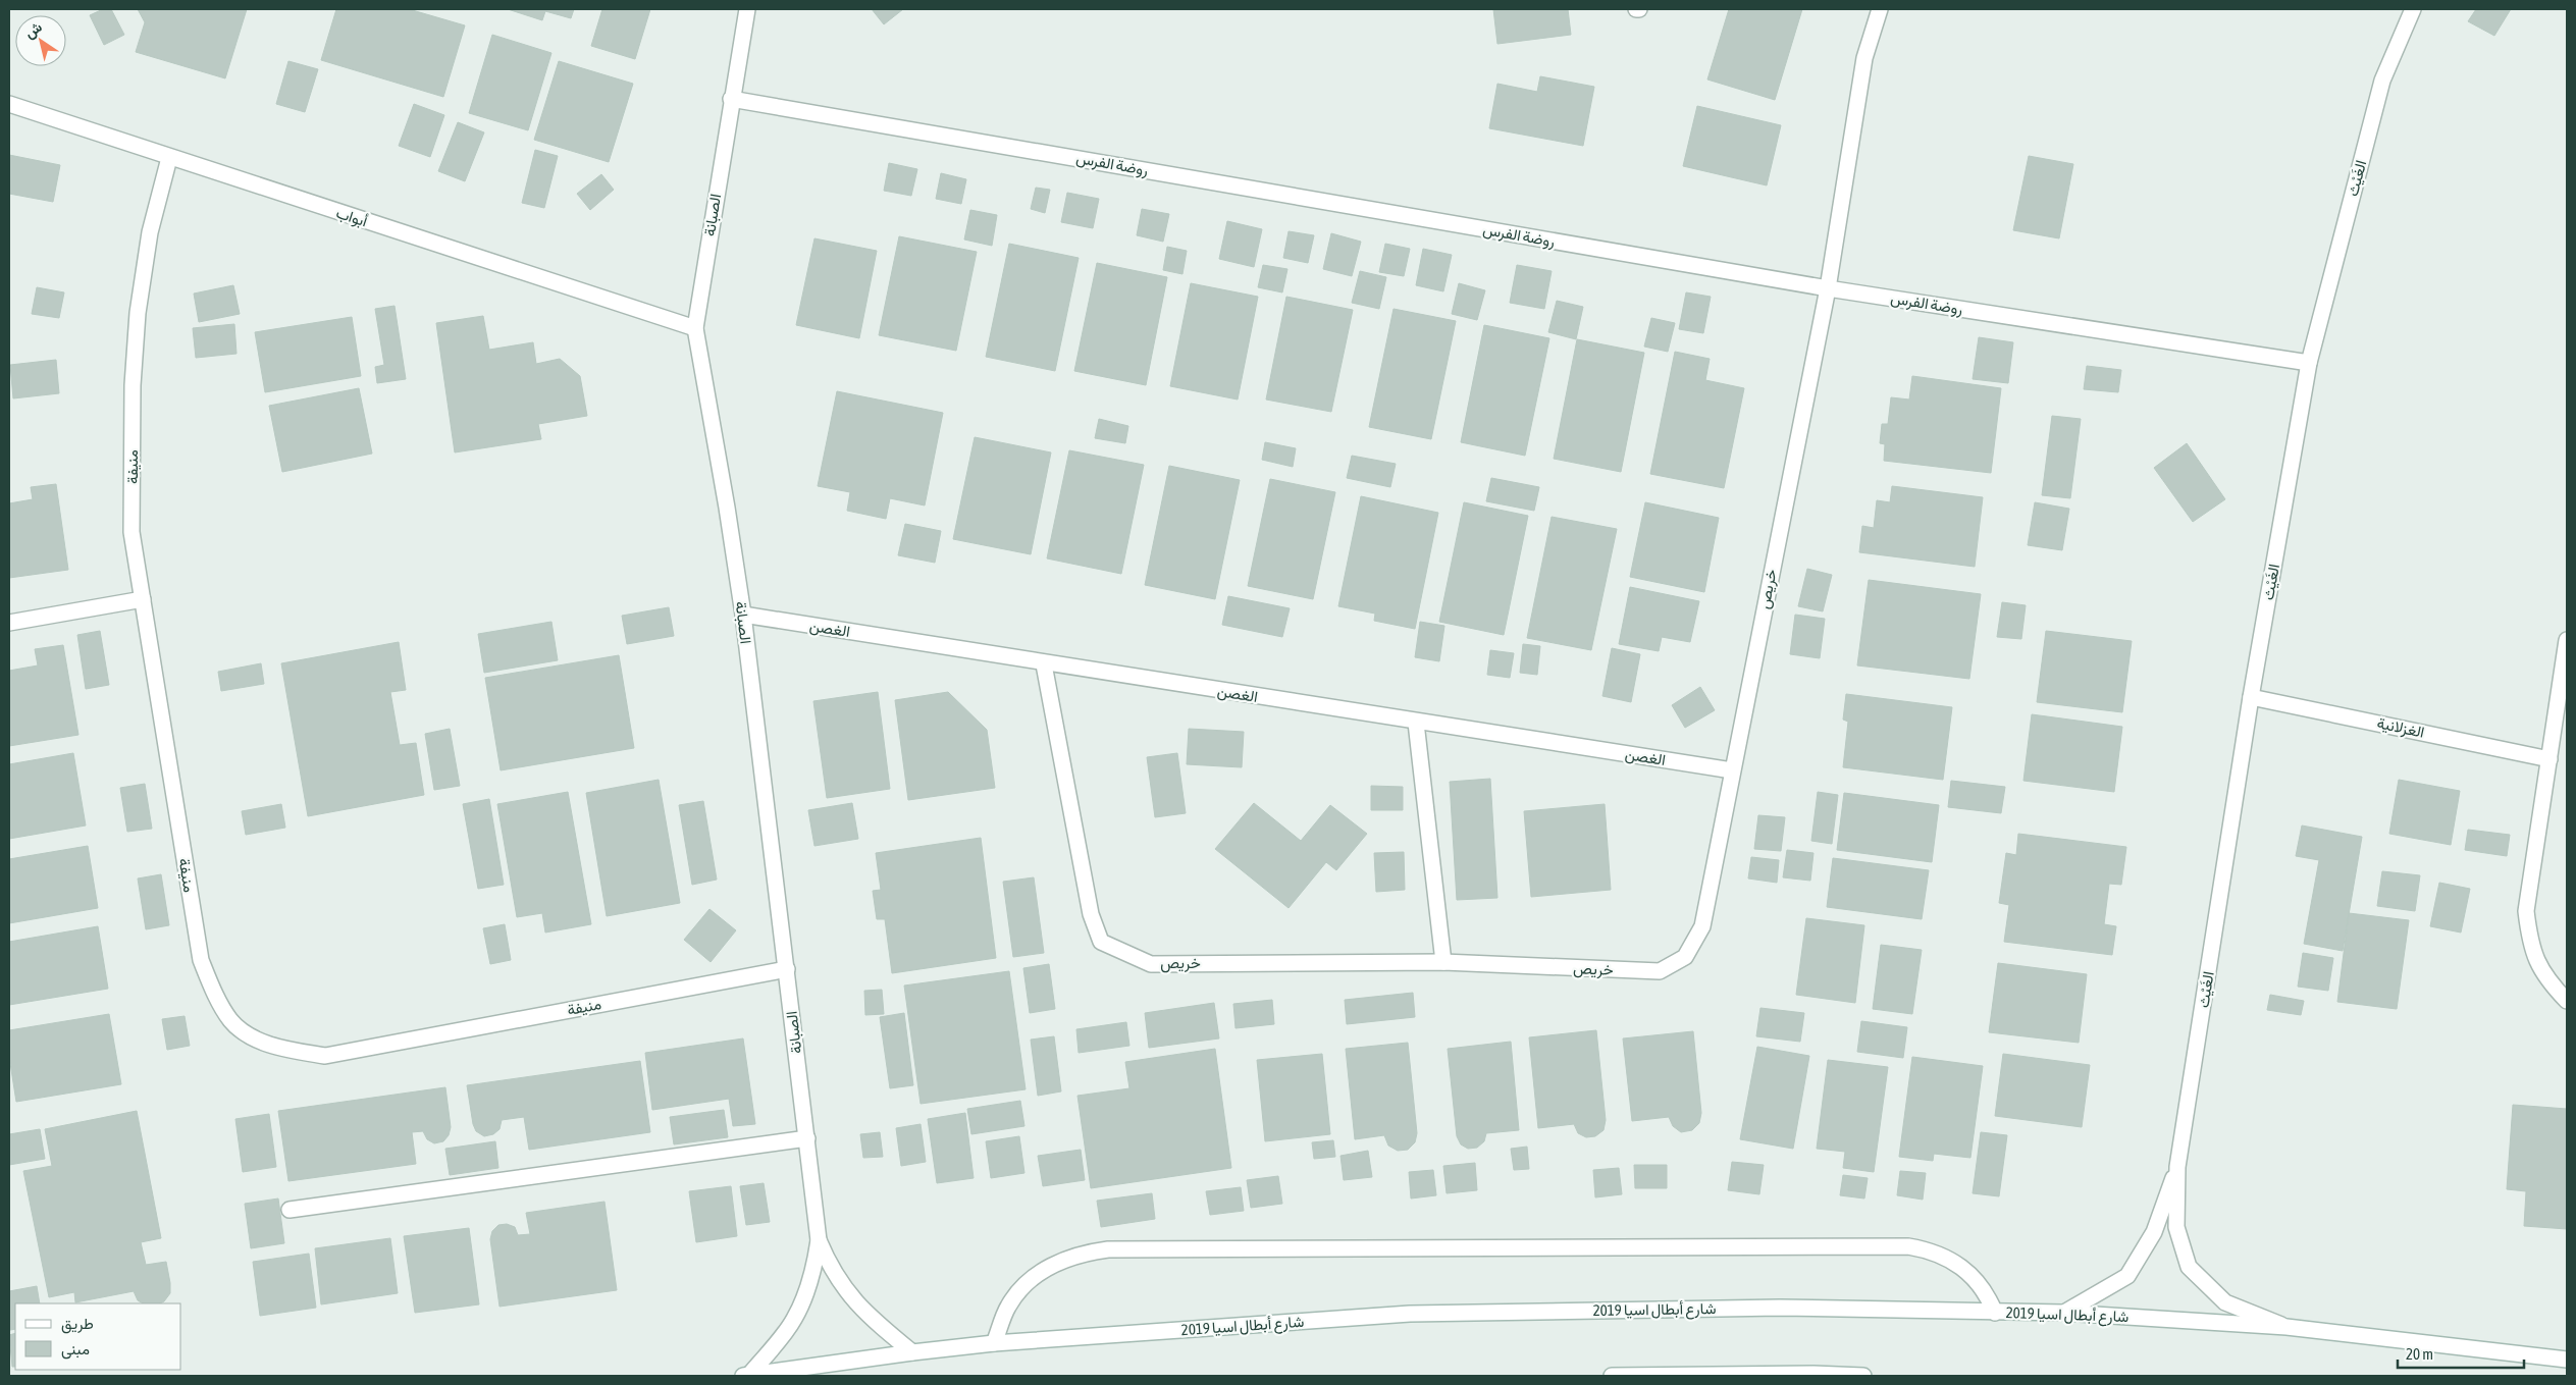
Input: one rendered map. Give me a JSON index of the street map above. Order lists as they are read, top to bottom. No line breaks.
{"streets":{"street":["روضة الفرس","الغَيْث","الصبانة","أبواب","منيفة","خريص","الغصن","الغزلانية","شارع أبطال اسيا 2019"]},"crossings":[["روضة الفرس","الغَيْث"],["روضة الفرس","الصبانة"],["روضة الفرس","خريص"],["الغَيْث","الغزلانية"],["الغَيْث","شارع أبطال اسيا 2019"],["الصبانة","أبواب"],["الصبانة","منيفة"],["الصبانة","الغصن"],["الصبانة","شارع أبطال اسيا 2019"],["أبواب","منيفة"],["خريص","الغصن"]],"legend":["طريق","مبنى"],"scale_bar":"20 m","north":"top left"}
